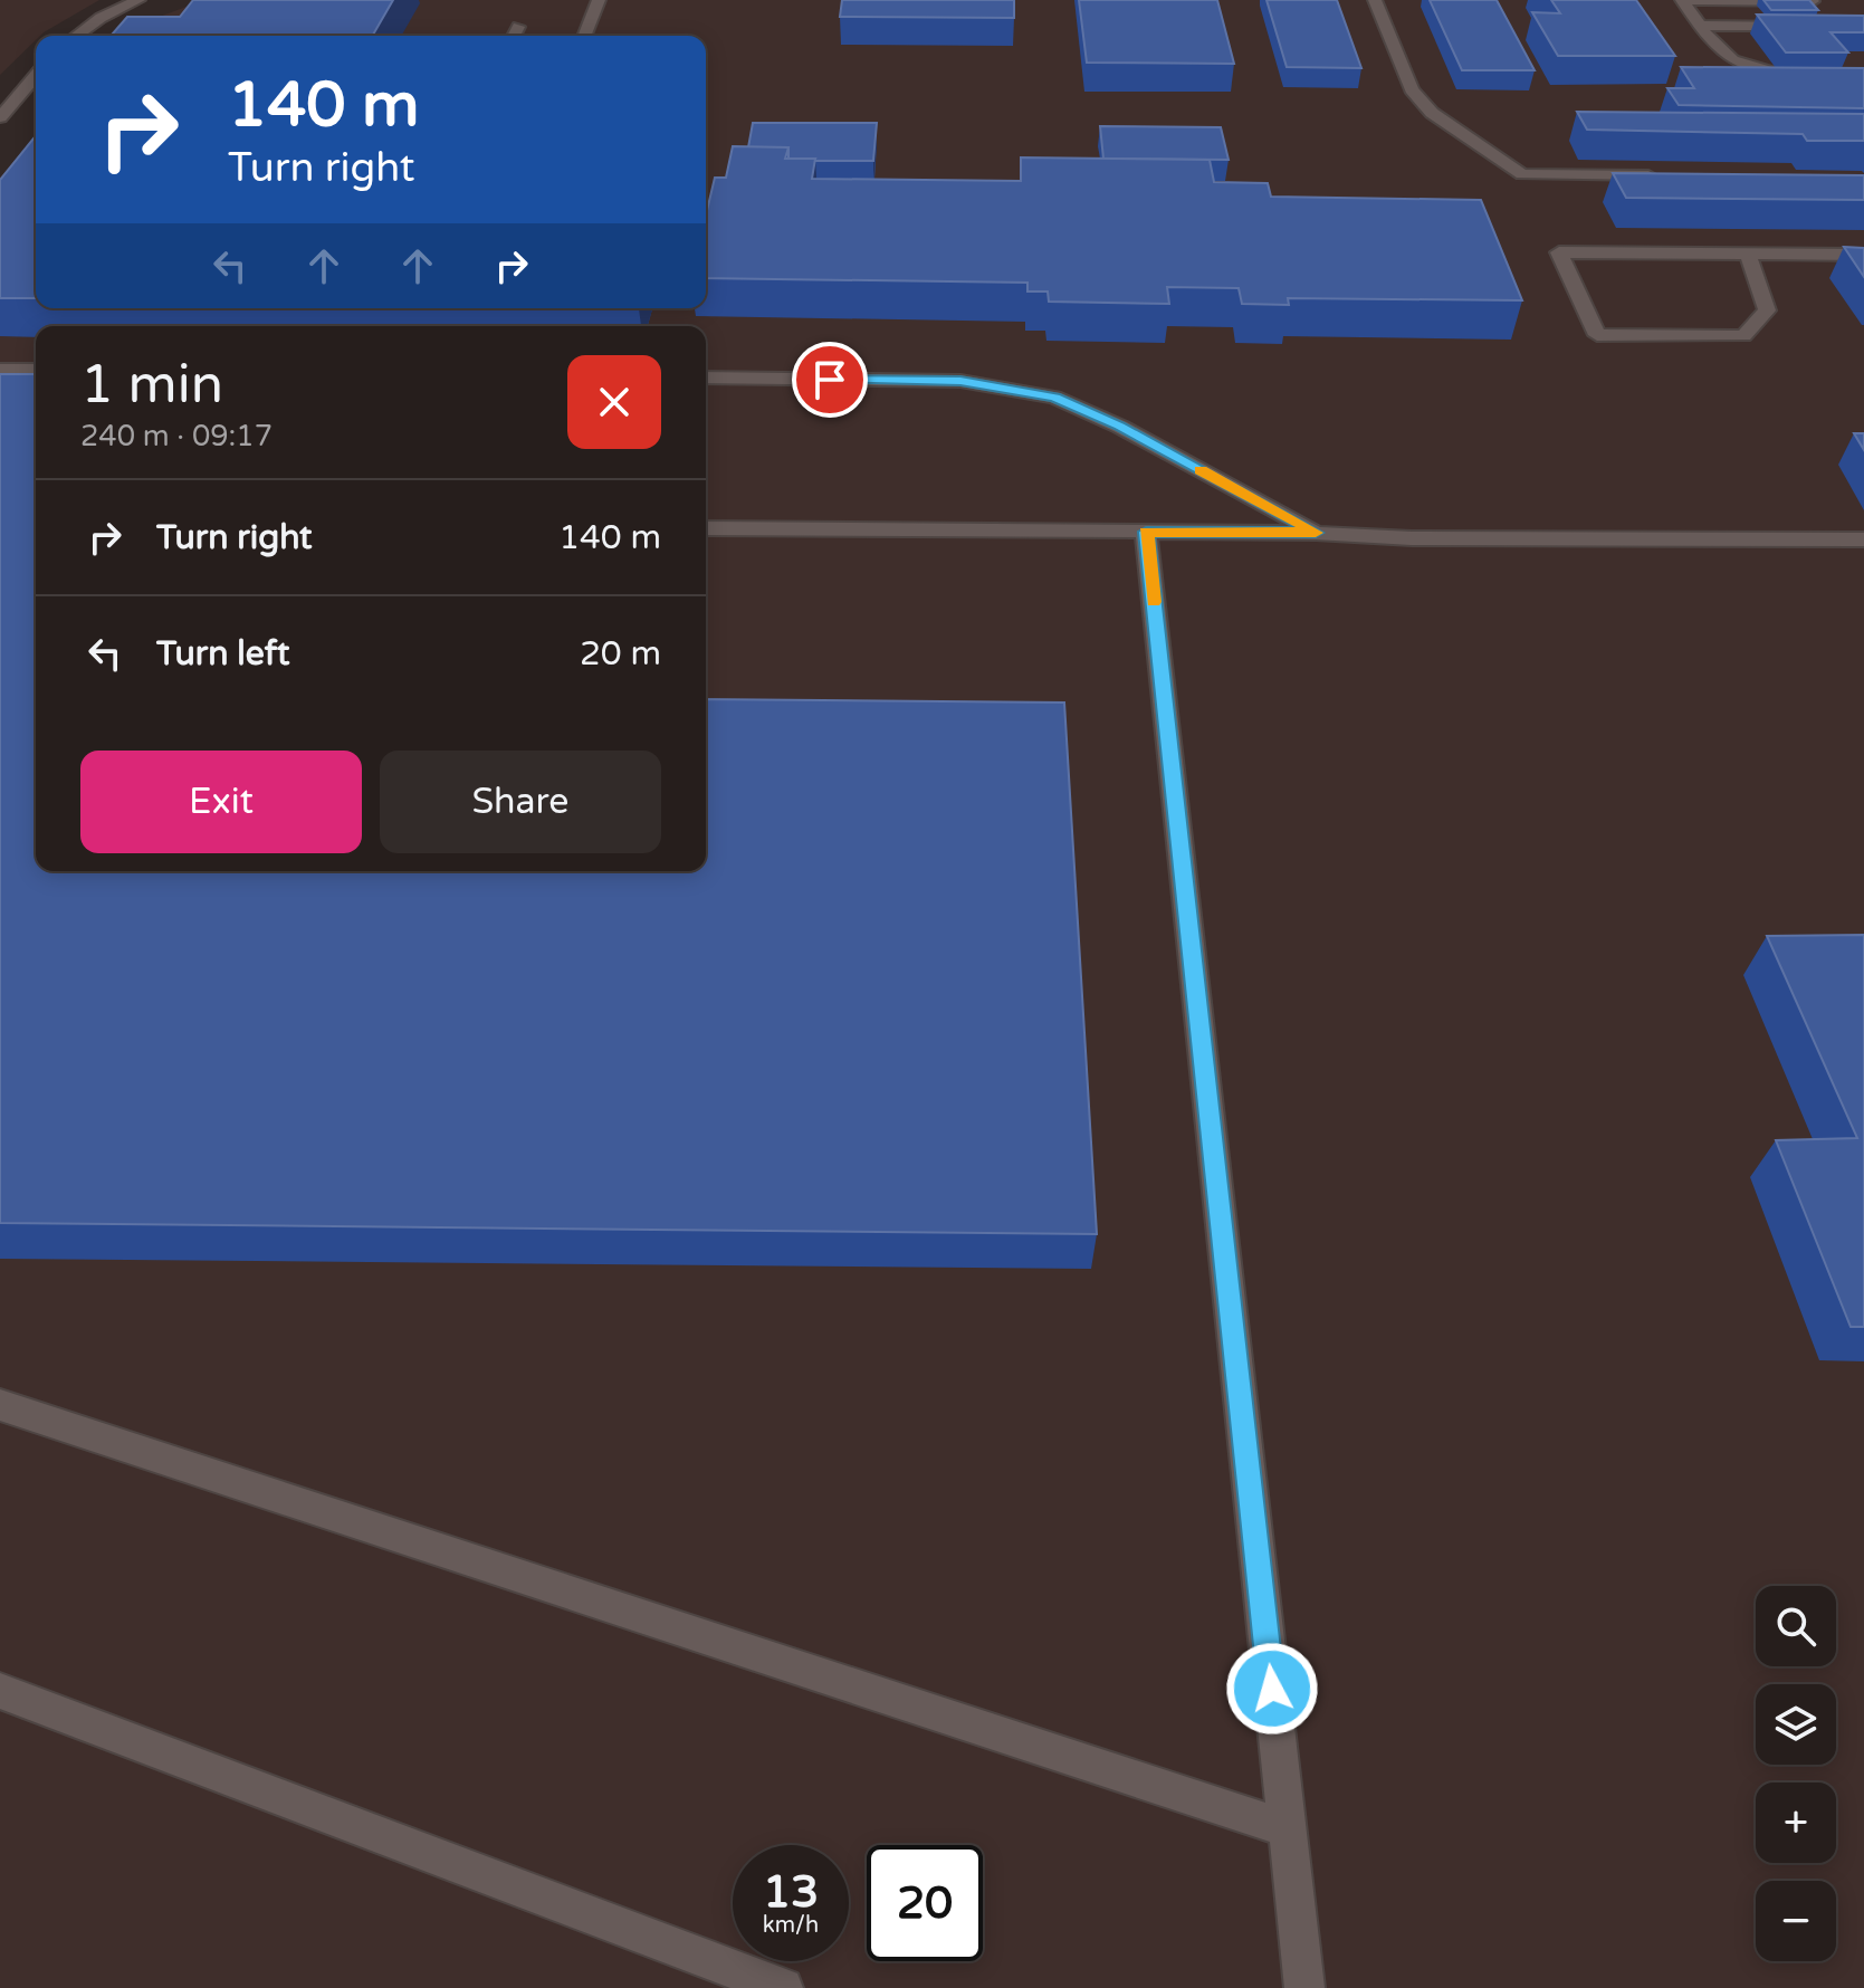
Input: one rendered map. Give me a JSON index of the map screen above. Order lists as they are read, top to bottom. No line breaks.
{"page":{"turn":["140 m","Turn right"],"heading":["1 min","240 m · 09:17"],"list":[{"name":"Turn right","value":"140 m"},{"name":"Turn left","value":"20 m"}],"buttons":["Exit","Share"],"map_buttons":["+","−"],"speed":"13 km/h","limit":"20"}}
